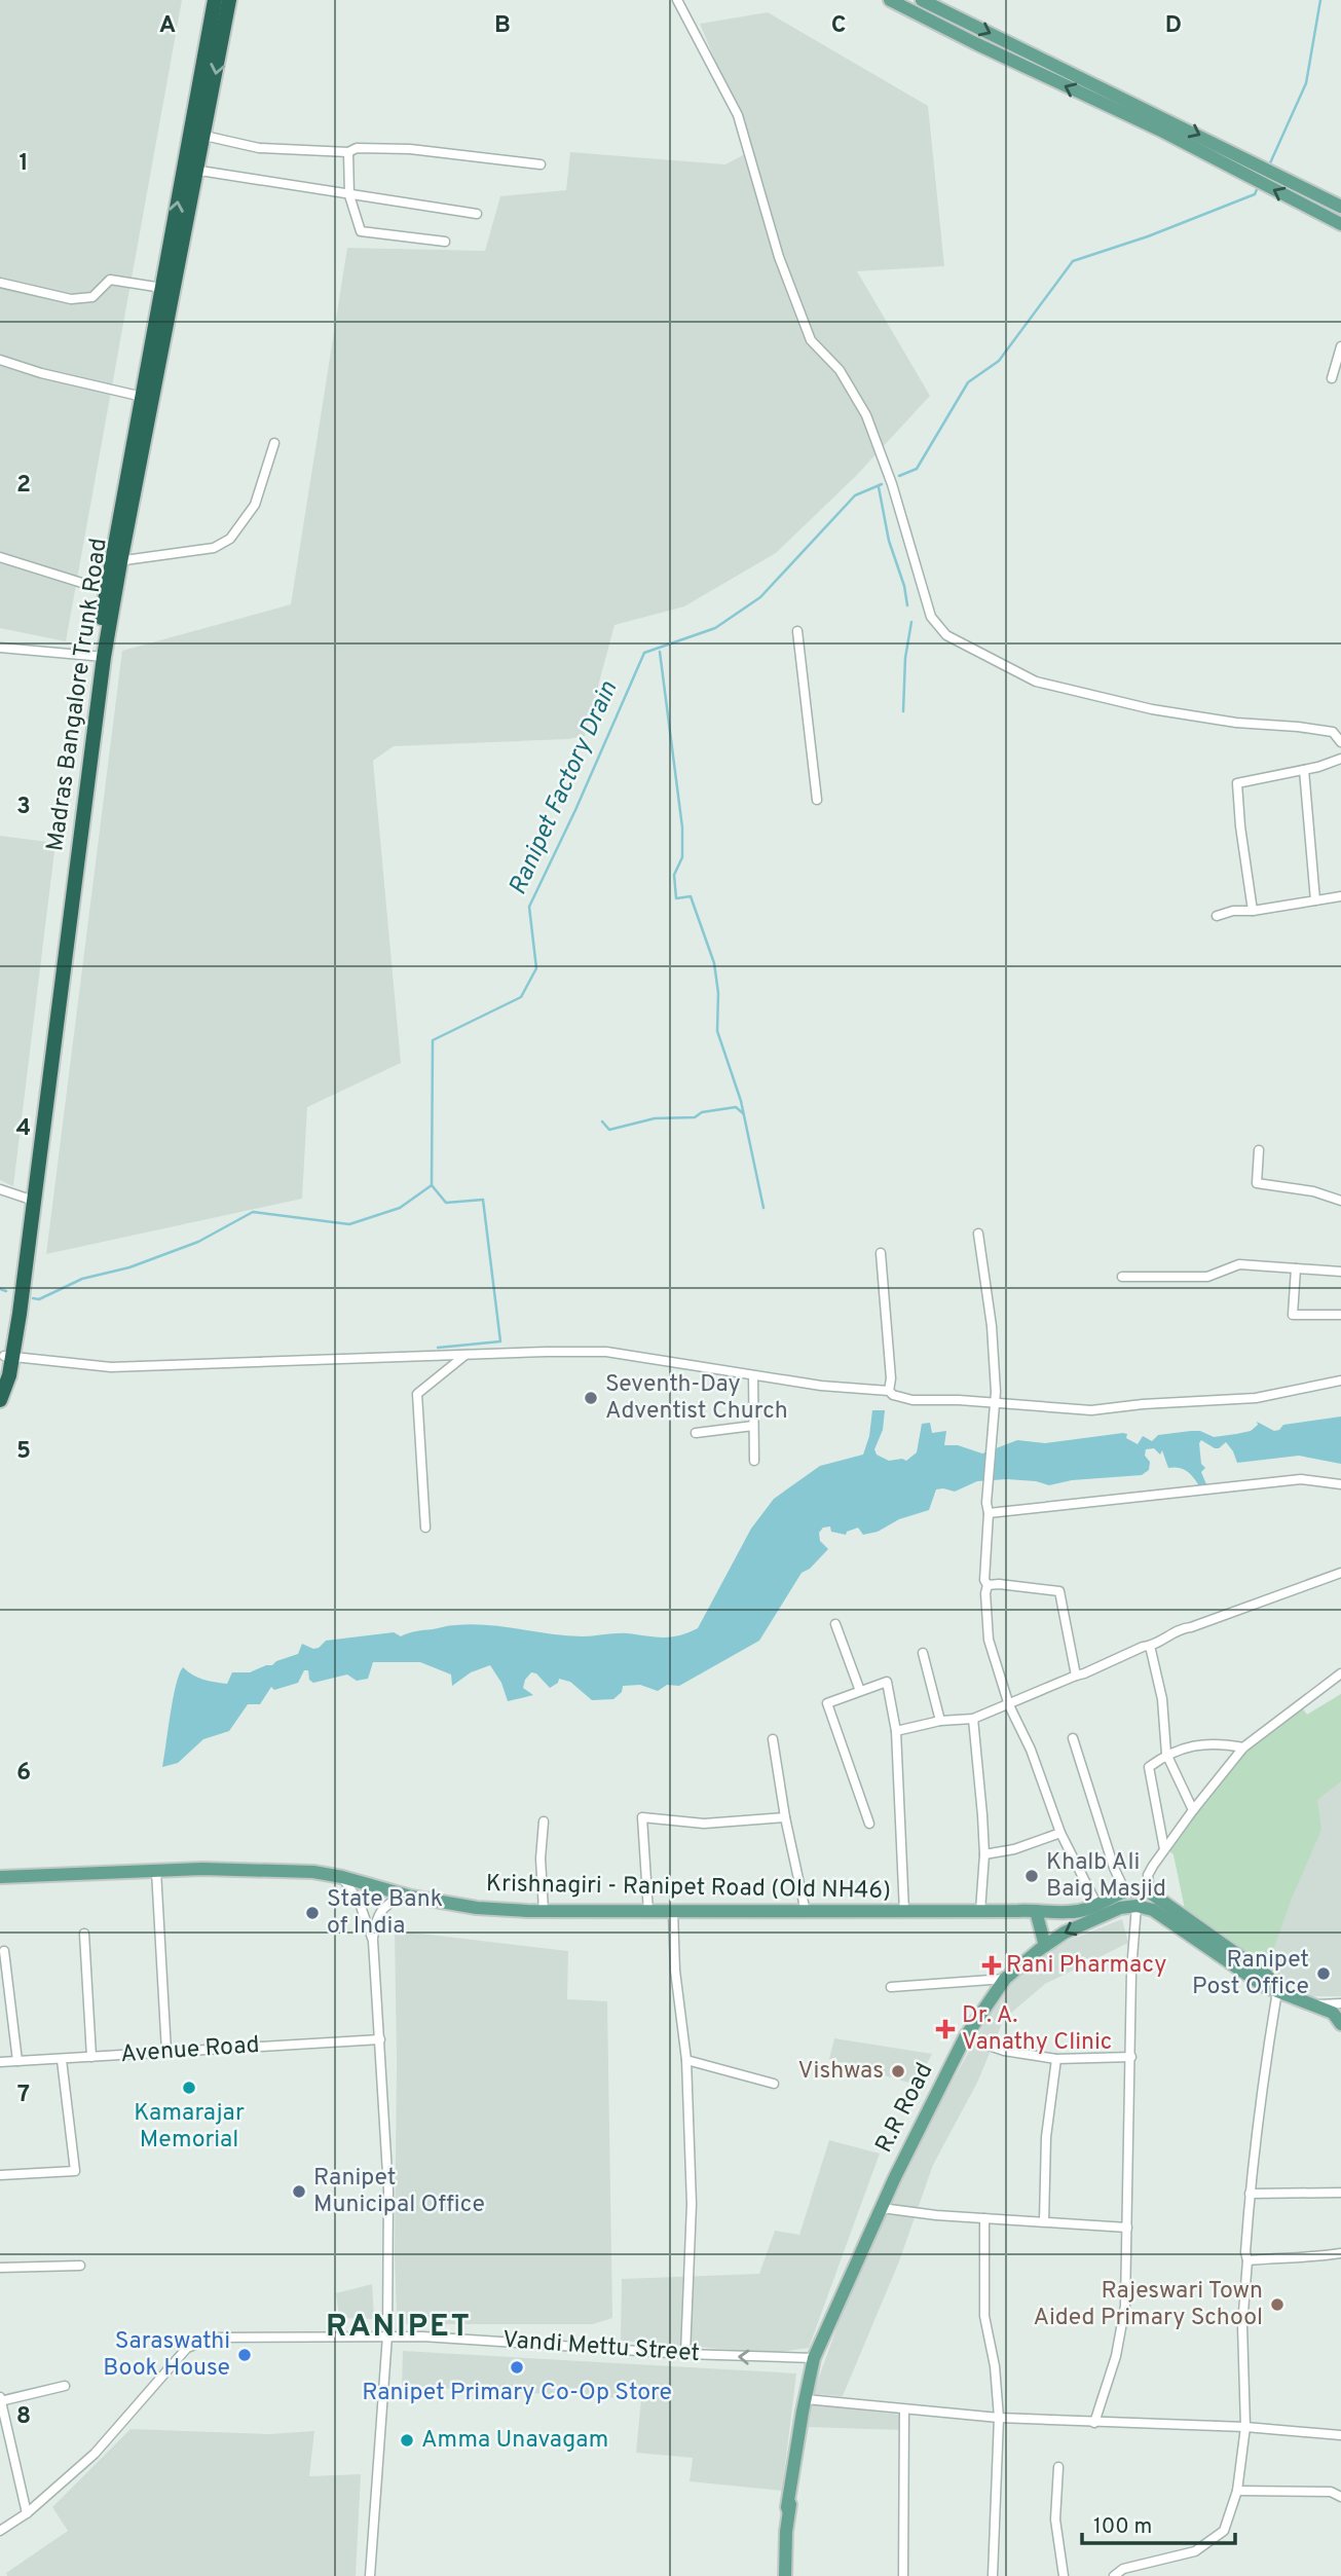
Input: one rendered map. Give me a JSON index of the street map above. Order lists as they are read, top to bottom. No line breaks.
{"streets":{"highway":["Madras Bangalore Trunk Road"],"main road":["Krishnagiri - Ranipet Road (Old NH46)","R.R Road"],"street":["Avenue Road","Vandi Mettu Street"]},"crossings":[["R.R Road","Vandi Mettu Street"]],"districts":["RANIPET"],"water":["Ranipet Factory Drain"],"places":{"other":["Seventh-Day Adventist Church","Khalb Ali Baig Masjid","State Bank of India","Ranipet Post Office","Vishwas","Kamarajar Memorial","Ranipet Municipal Office","Rajeswari Town Aided Primary School","Saraswathi Book House","Ranipet Primary Co-Op Store","Amma Unavagam"],"health":["Rani Pharmacy","Dr. A. Vanathy Clinic"]},"scale_bar":"100 m","grid":{"columns":["A","B","C","D"],"rows":["1","2","3","4","5","6","7","8"]}}
